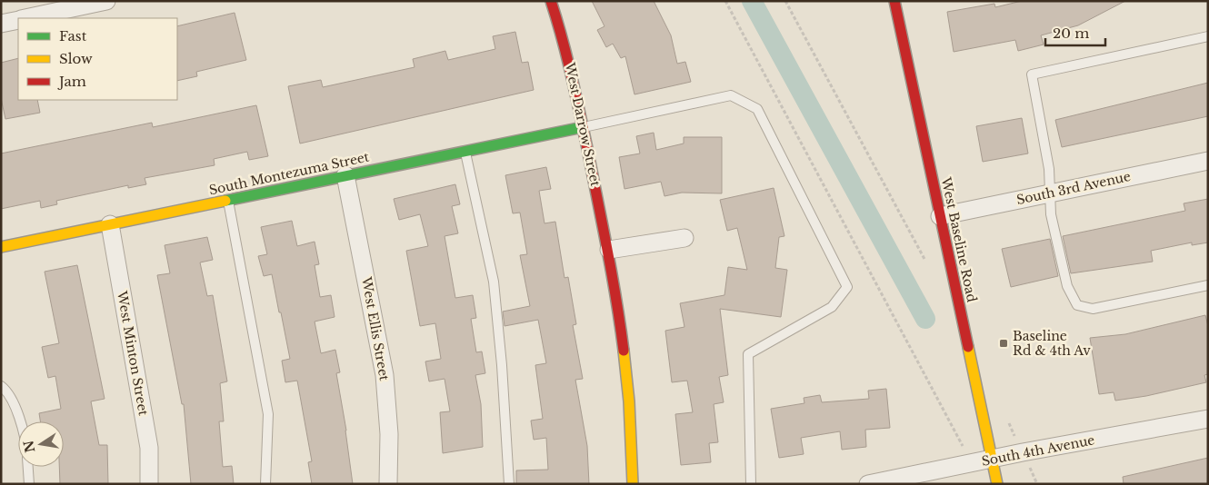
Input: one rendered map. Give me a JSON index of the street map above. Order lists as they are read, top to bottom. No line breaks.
{"streets":{"street":["West Darrow Street","South Montezuma Street","South 3rd Avenue","West Baseline Road","West Ellis Street","West Minton Street","South 4th Avenue"]},"crossings":[["West Darrow Street","South Montezuma Street"],["South Montezuma Street","West Ellis Street"],["South Montezuma Street","West Minton Street"],["South 3rd Avenue","West Baseline Road"],["West Baseline Road","South 4th Avenue"]],"places":{"transit":["Baseline Rd & 4th Av"]},"legend":["Fast","Slow","Jam"],"scale_bar":"20 m","north":"left"}
